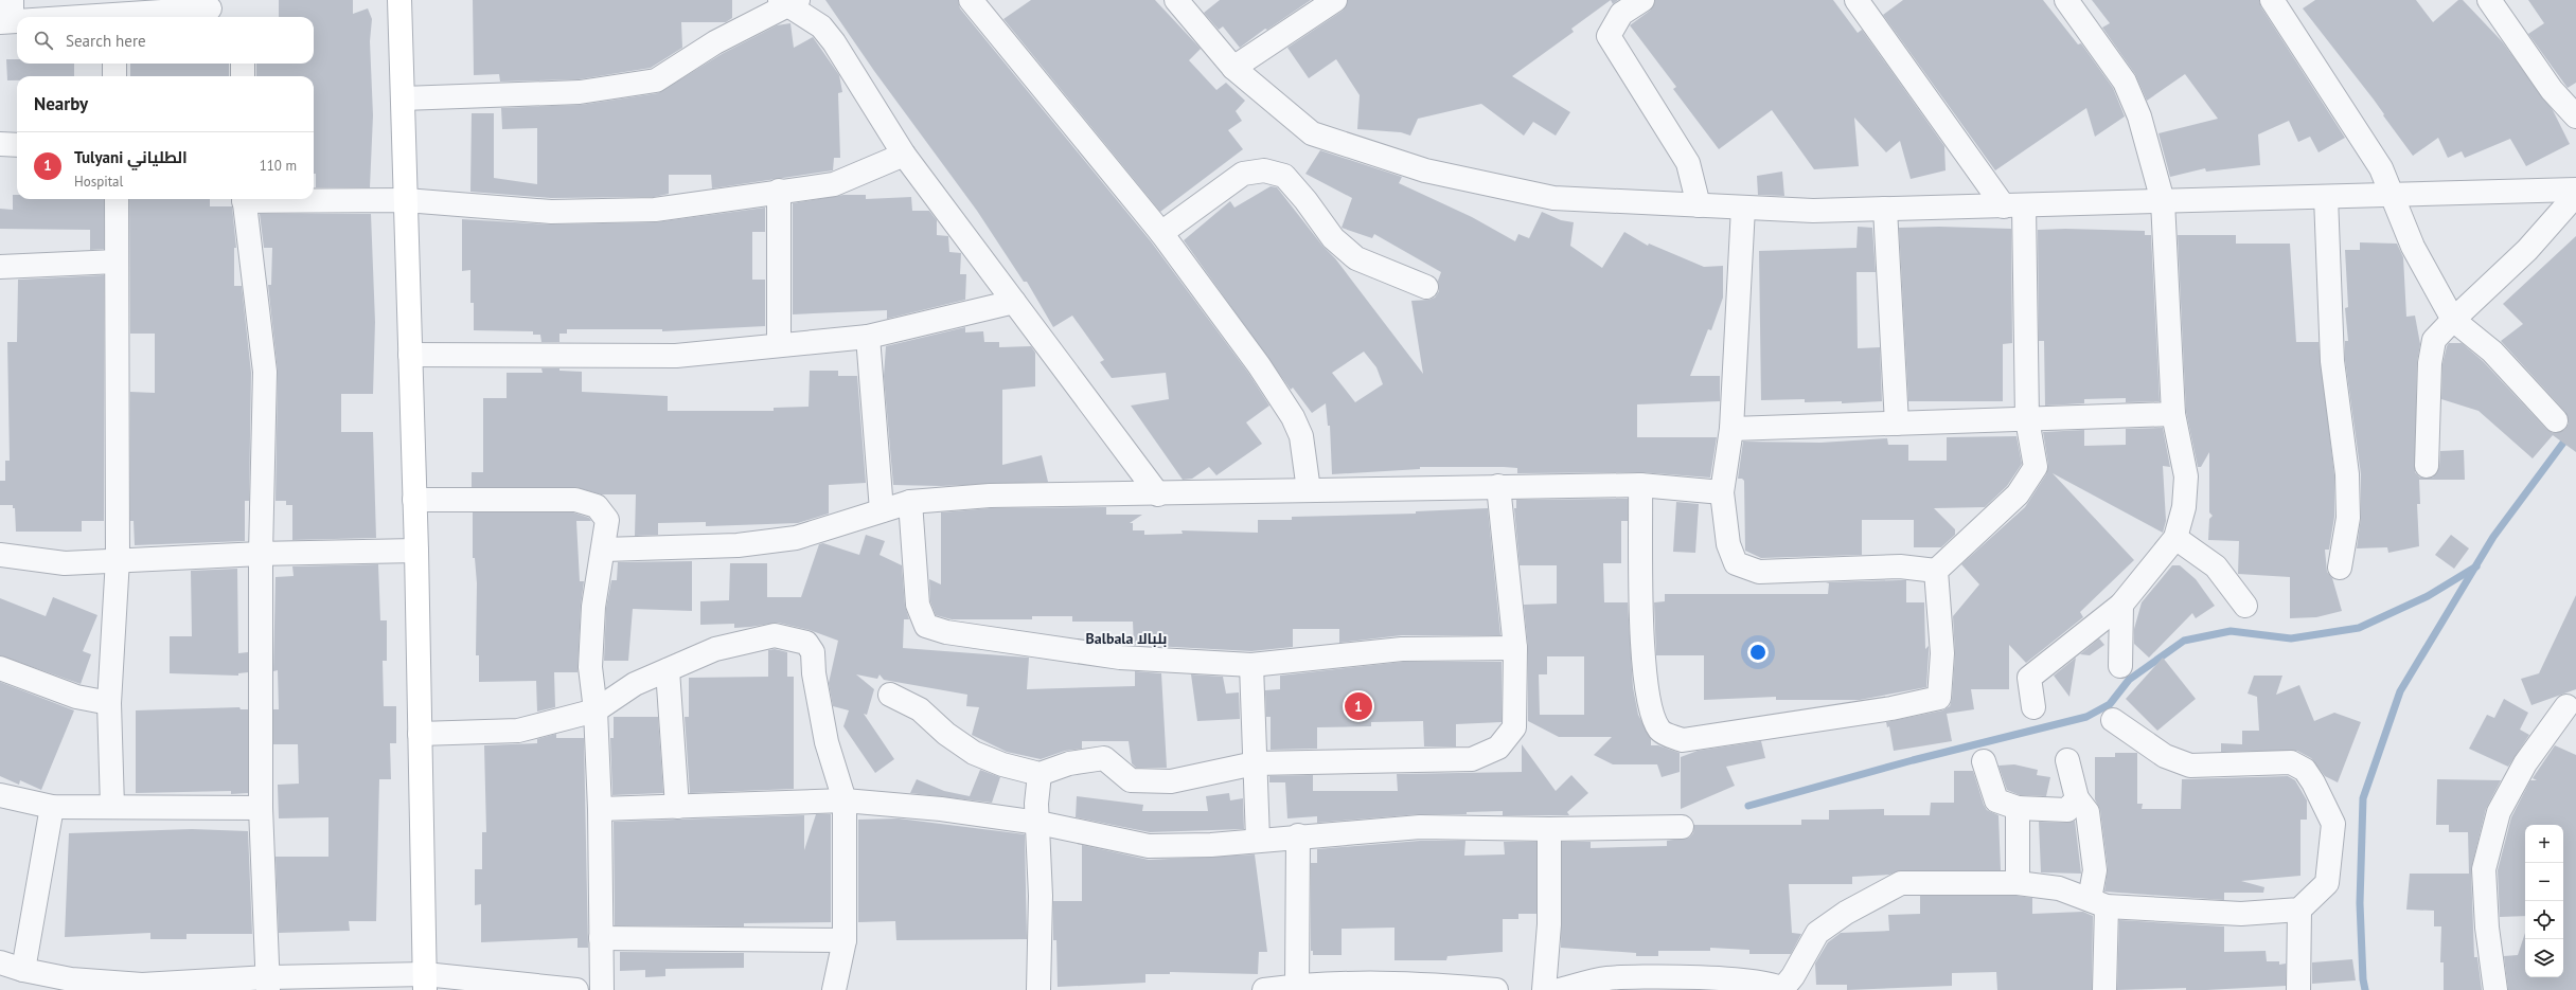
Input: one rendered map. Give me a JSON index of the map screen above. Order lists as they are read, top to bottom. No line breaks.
{"districts":["Balbala بلبالا"],"page":{"search":"Search here","heading":"Nearby","list":[{"mark":"1","name":"Tulyani الطلياني","note":"Hospital","value":"110 m"}],"pins":"1","map_buttons":["+","−"]}}
